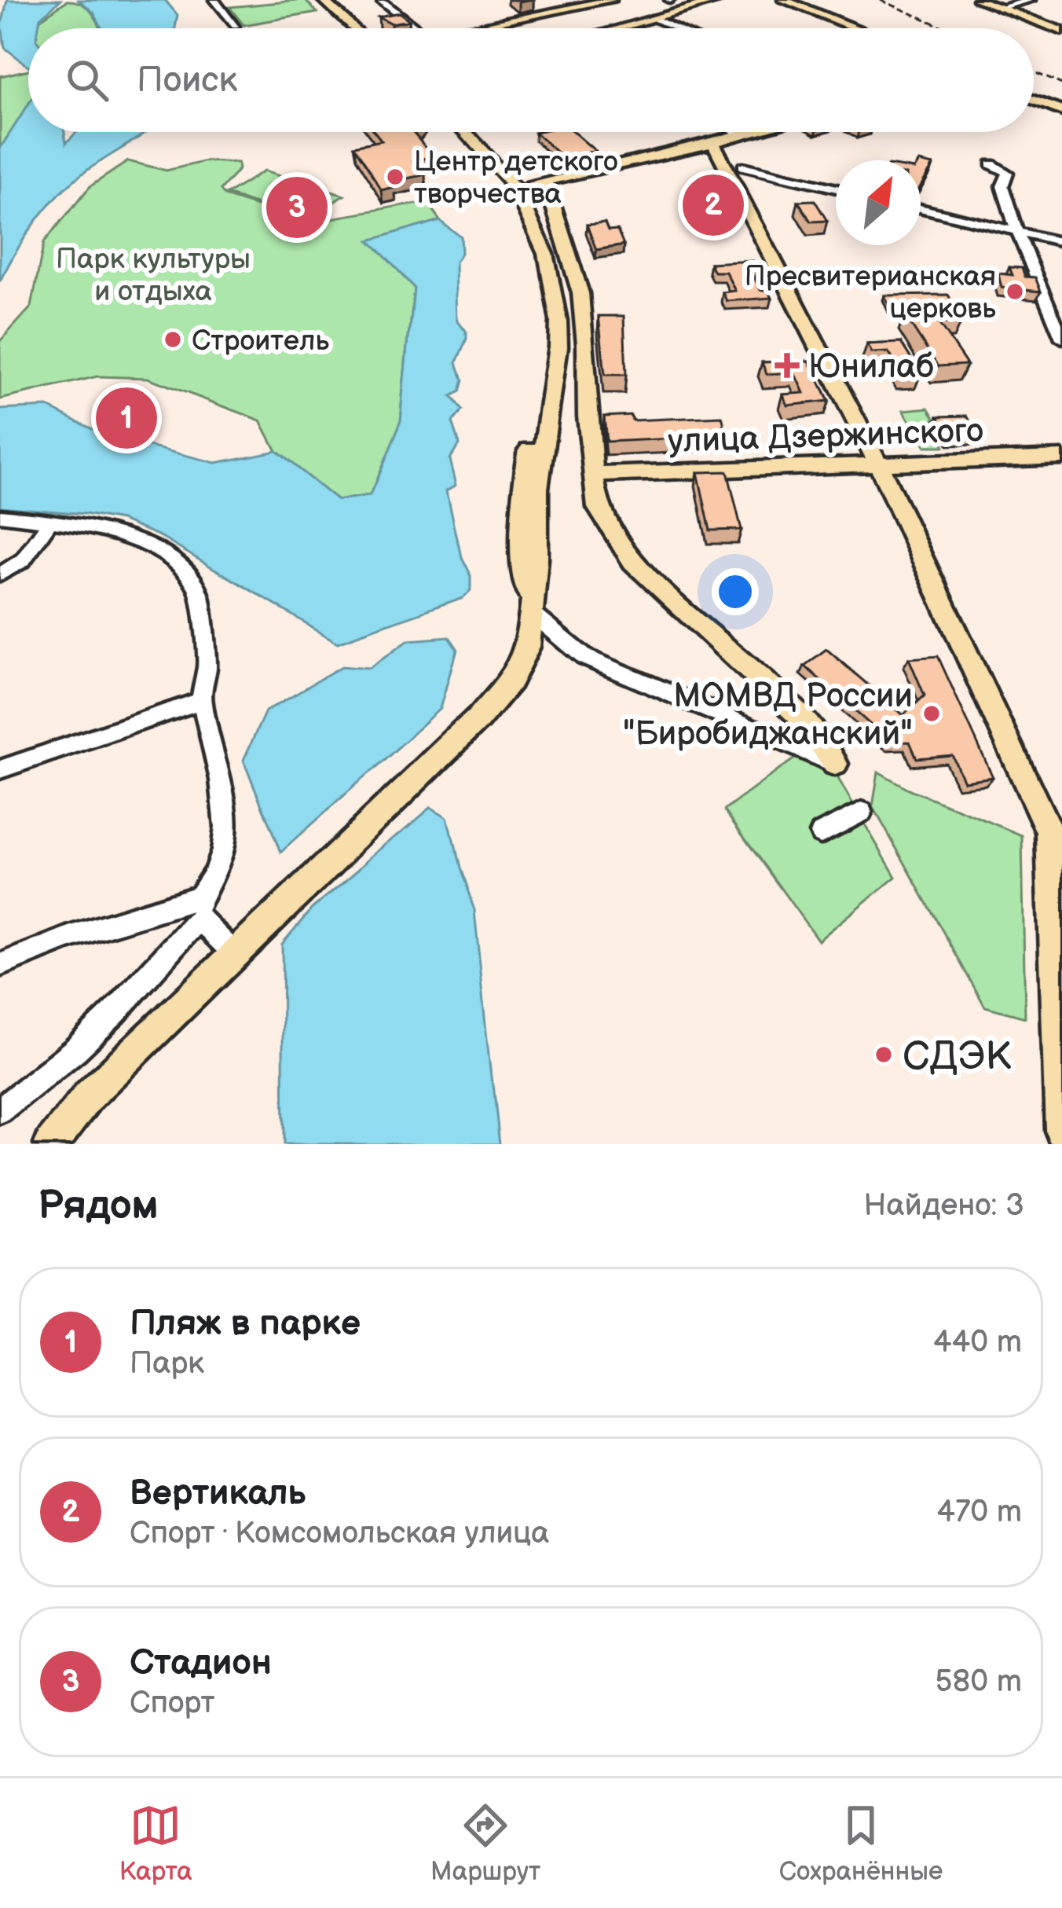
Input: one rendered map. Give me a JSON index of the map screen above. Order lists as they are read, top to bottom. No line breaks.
{"streets":{"main road":["улица Дзержинского"]},"parks":["Парк культуры и отдыха"],"places":{"other":["Центр детского творчества","Пресвитерианская церковь","Строитель","МОМВД России \"Биробиджанский\"","СДЭК"],"health":["Юнилаб"]},"north":"top right","page":{"search":"Поиск","pins":["2","3","1"],"heading":["Рядом","Найдено: 3"],"list":[{"mark":"1","name":"Пляж в парке","note":"Парк","value":"440 m"},{"mark":"2","name":"Вертикаль","note":"Спорт · Комсомольская улица","value":"470 m"},{"mark":"3","name":"Стадион","note":"Спорт","value":"580 m"}],"nav":["Карта","Маршрут","Сохранённые"]}}
